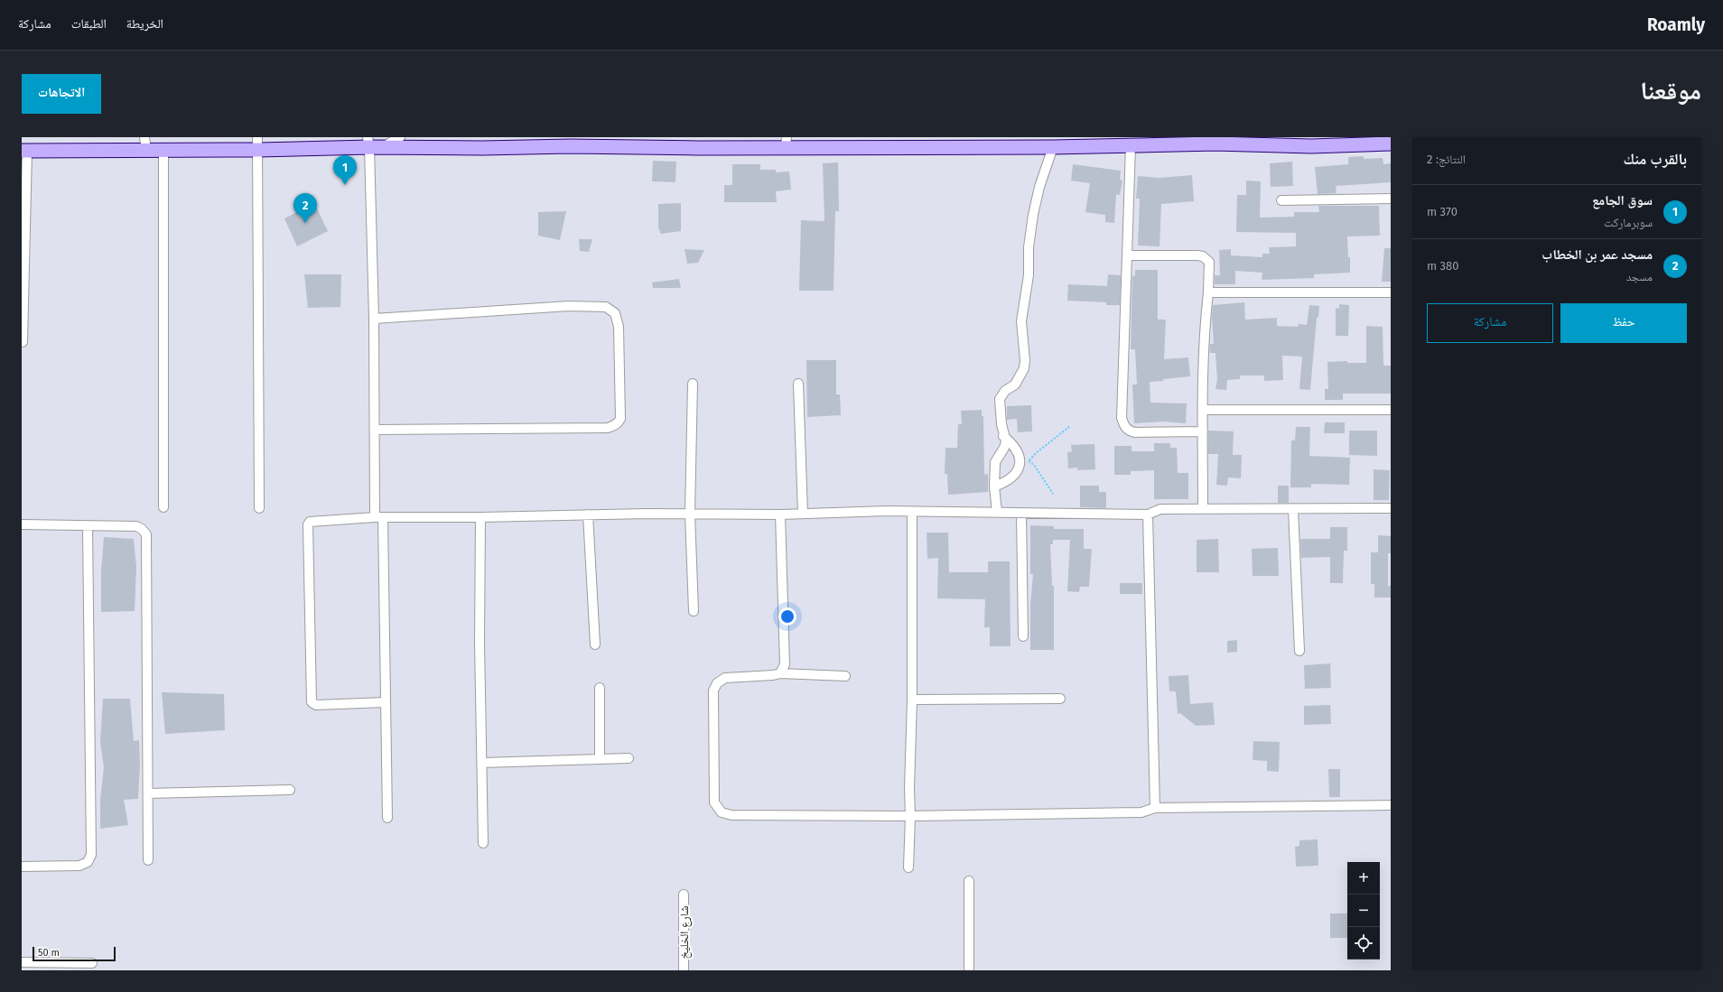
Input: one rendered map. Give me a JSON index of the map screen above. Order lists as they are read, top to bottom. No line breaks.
{"streets":{"street":["شارع الخليخ"]},"scale_bar":"50 m","page":{"header":"Roamly","nav":["الخريطة","الطبقات","مشاركة"],"title":"موقعنا","buttons":["الاتجاهات",["حفظ","مشاركة"]],"heading":["بالقرب منك","النتائج: 2"],"pins":["1","2"],"list":[{"mark":"1","name":"سوق الجامع","note":"سوبرماركت","value":"370 m"},{"mark":"2","name":"مسجد عمر بن الخطاب","note":"مسجد","value":"380 m"}],"map_buttons":["+","−"],"scale":"50 m"}}
